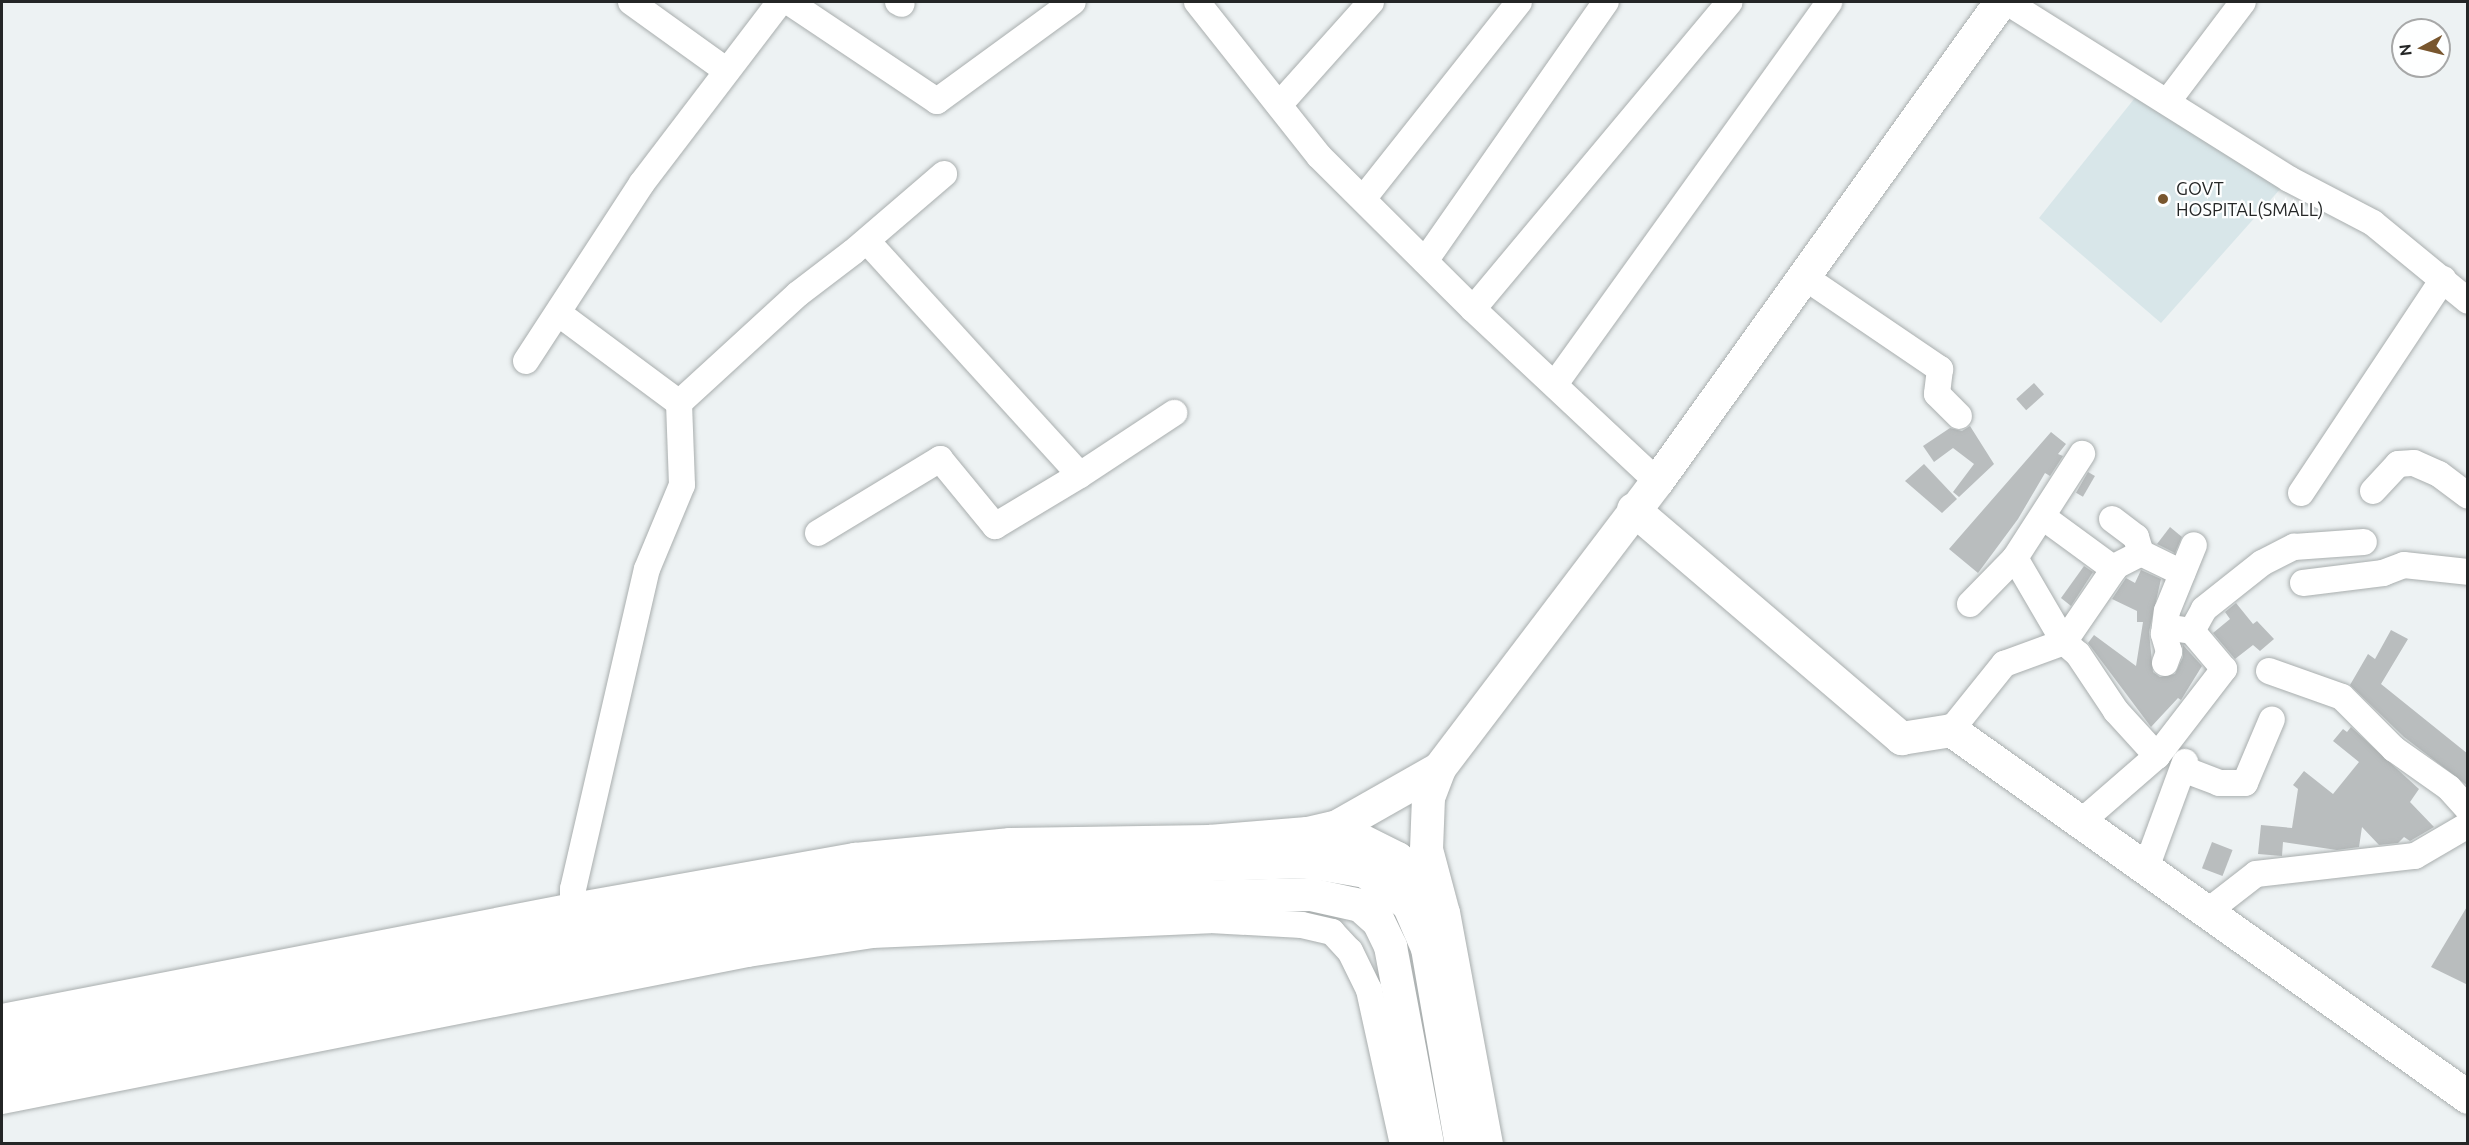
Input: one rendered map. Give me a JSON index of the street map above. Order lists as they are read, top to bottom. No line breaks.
{"places":["GOVT HOSPITAL(SMALL)"],"north":"left"}
